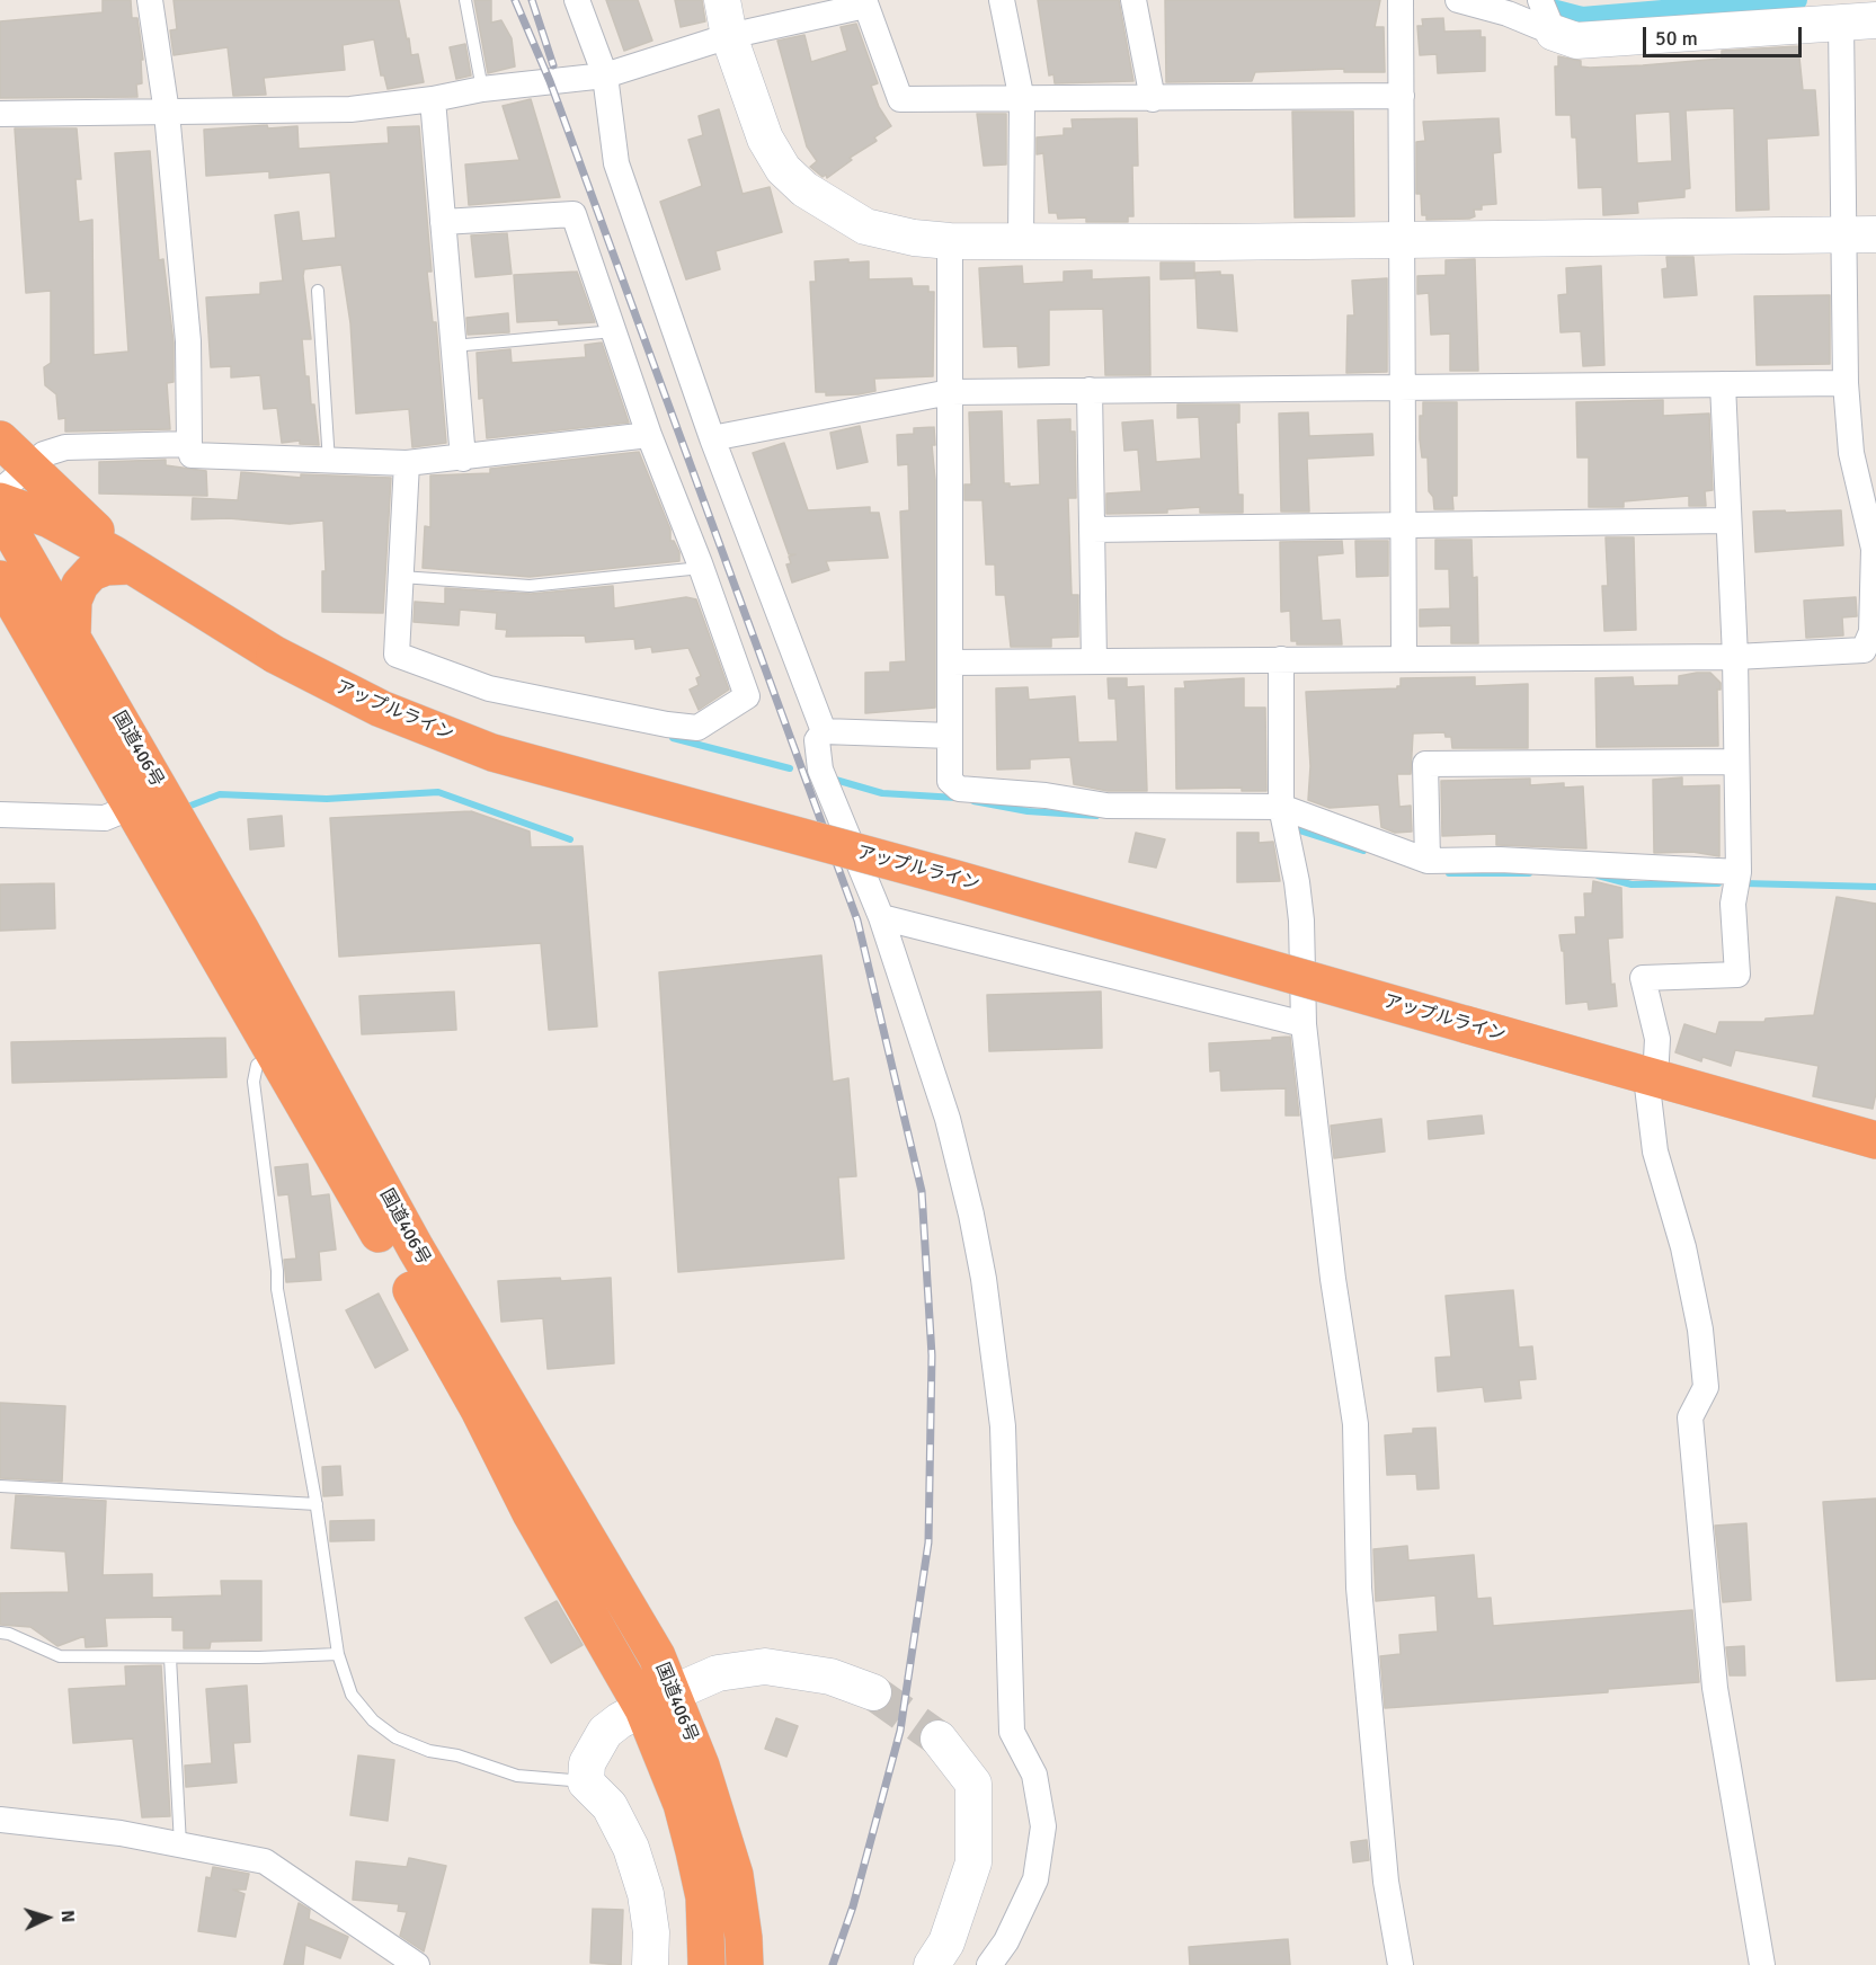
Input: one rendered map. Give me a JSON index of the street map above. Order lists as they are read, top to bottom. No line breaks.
{"streets":{"highway":["アップルライン","国道406号"]},"scale_bar":"50 m","north":"right"}
